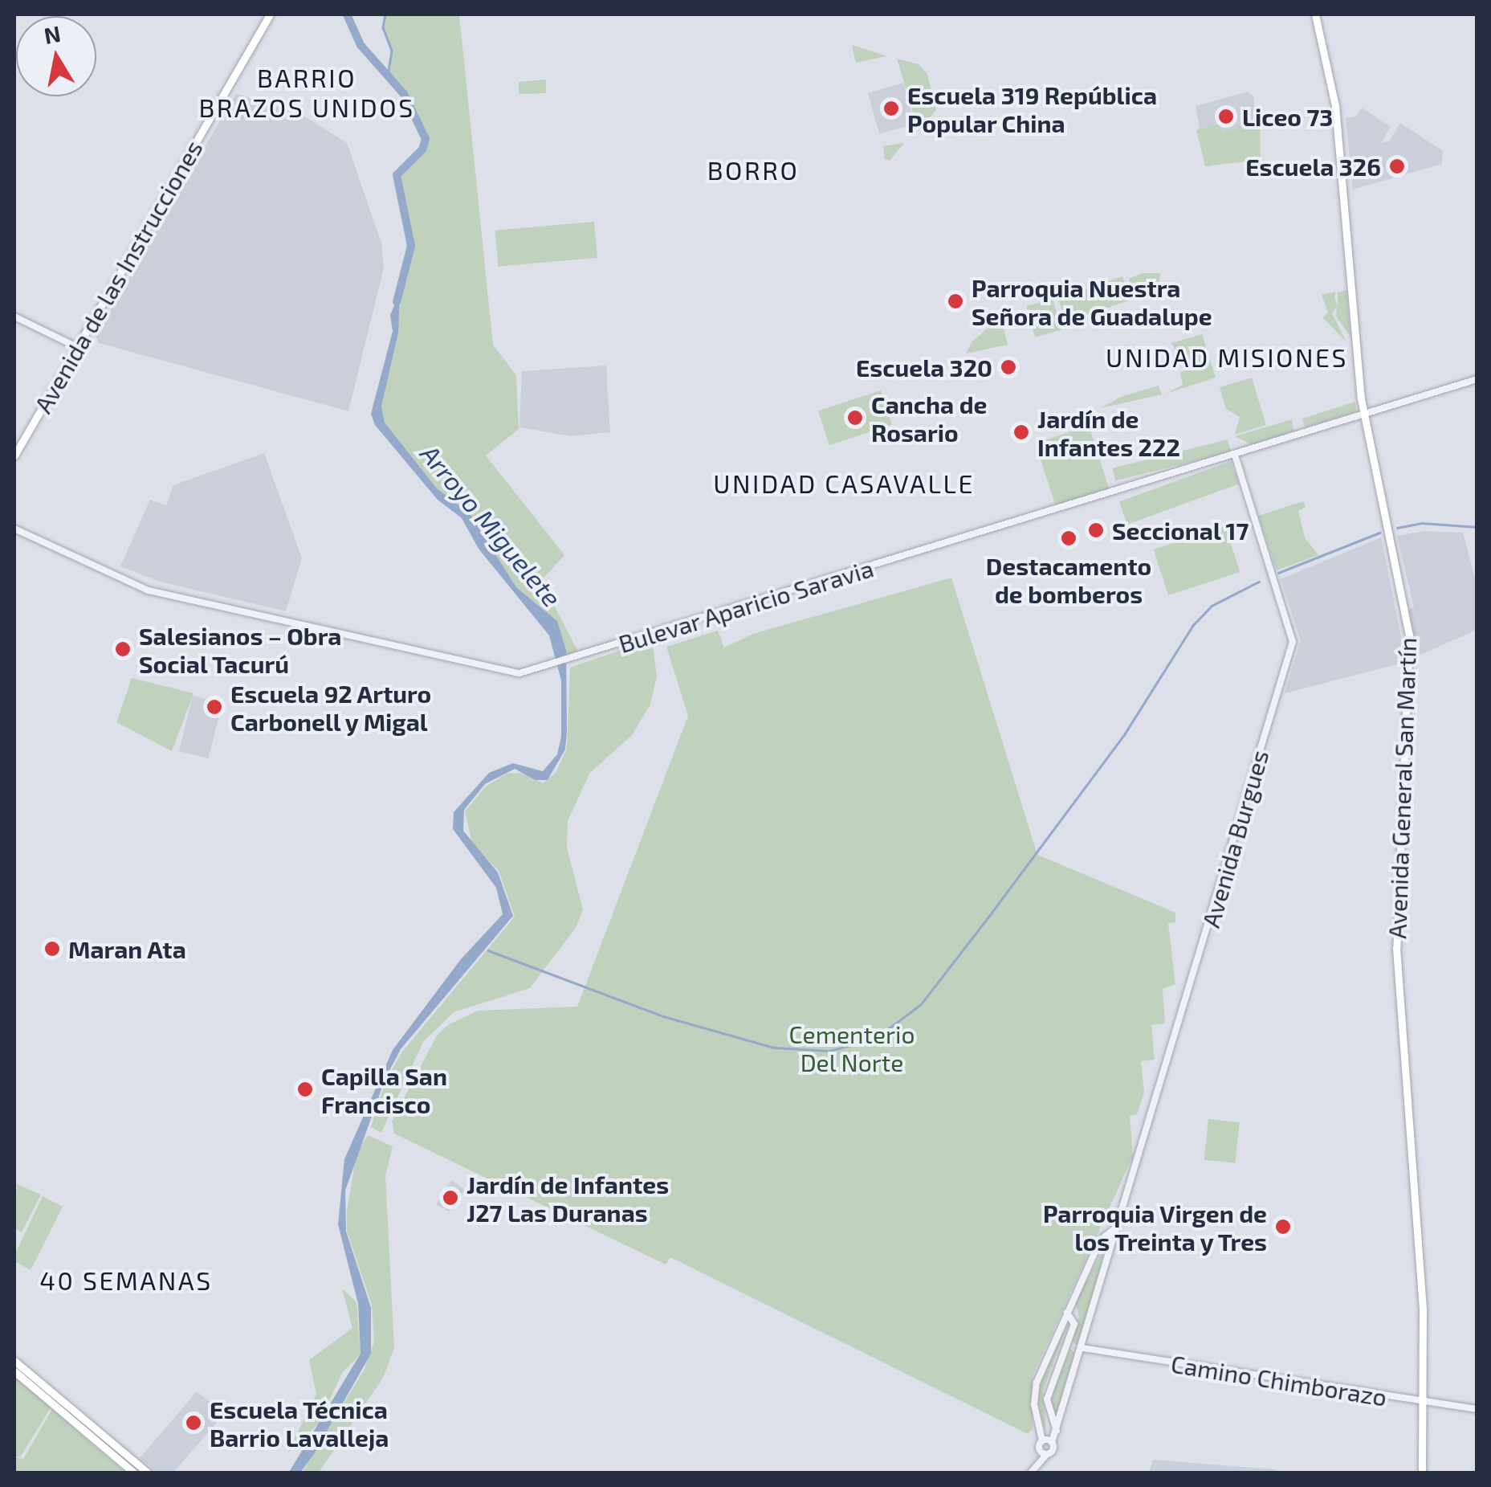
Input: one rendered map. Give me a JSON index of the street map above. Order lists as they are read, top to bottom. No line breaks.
{"streets":{"main road":["Avenida de las Instrucciones","Avenida General San Martín"],"street":["Bulevar Aparicio Saravia","Avenida Burgues","Camino Chimborazo"]},"crossings":[["Bulevar Aparicio Saravia","Avenida General San Martín"],["Bulevar Aparicio Saravia","Avenida Burgues"],["Avenida General San Martín","Camino Chimborazo"],["Avenida Burgues","Camino Chimborazo"]],"districts":["BARRIO BRAZOS UNIDOS","BORRO","UNIDAD MISIONES","UNIDAD CASAVALLE","40 SEMANAS"],"water":["Arroyo Miguelete"],"parks":["Cementerio Del Norte"],"places":["Escuela 319 República Popular China","Liceo 73","Escuela 326","Parroquia Nuestra Señora de Guadalupe","Escuela 320","Cancha de Rosario","Jardín de Infantes 222","Seccional 17","Destacamento de bomberos","Salesianos – Obra Social Tacurú","Escuela 92 Arturo Carbonell y Migal","Maran Ata","Capilla San Francisco","Jardín de Infantes J27 Las Duranas","Parroquia Virgen de los Treinta y Tres","Escuela Técnica Barrio Lavalleja"],"north":"top"}
